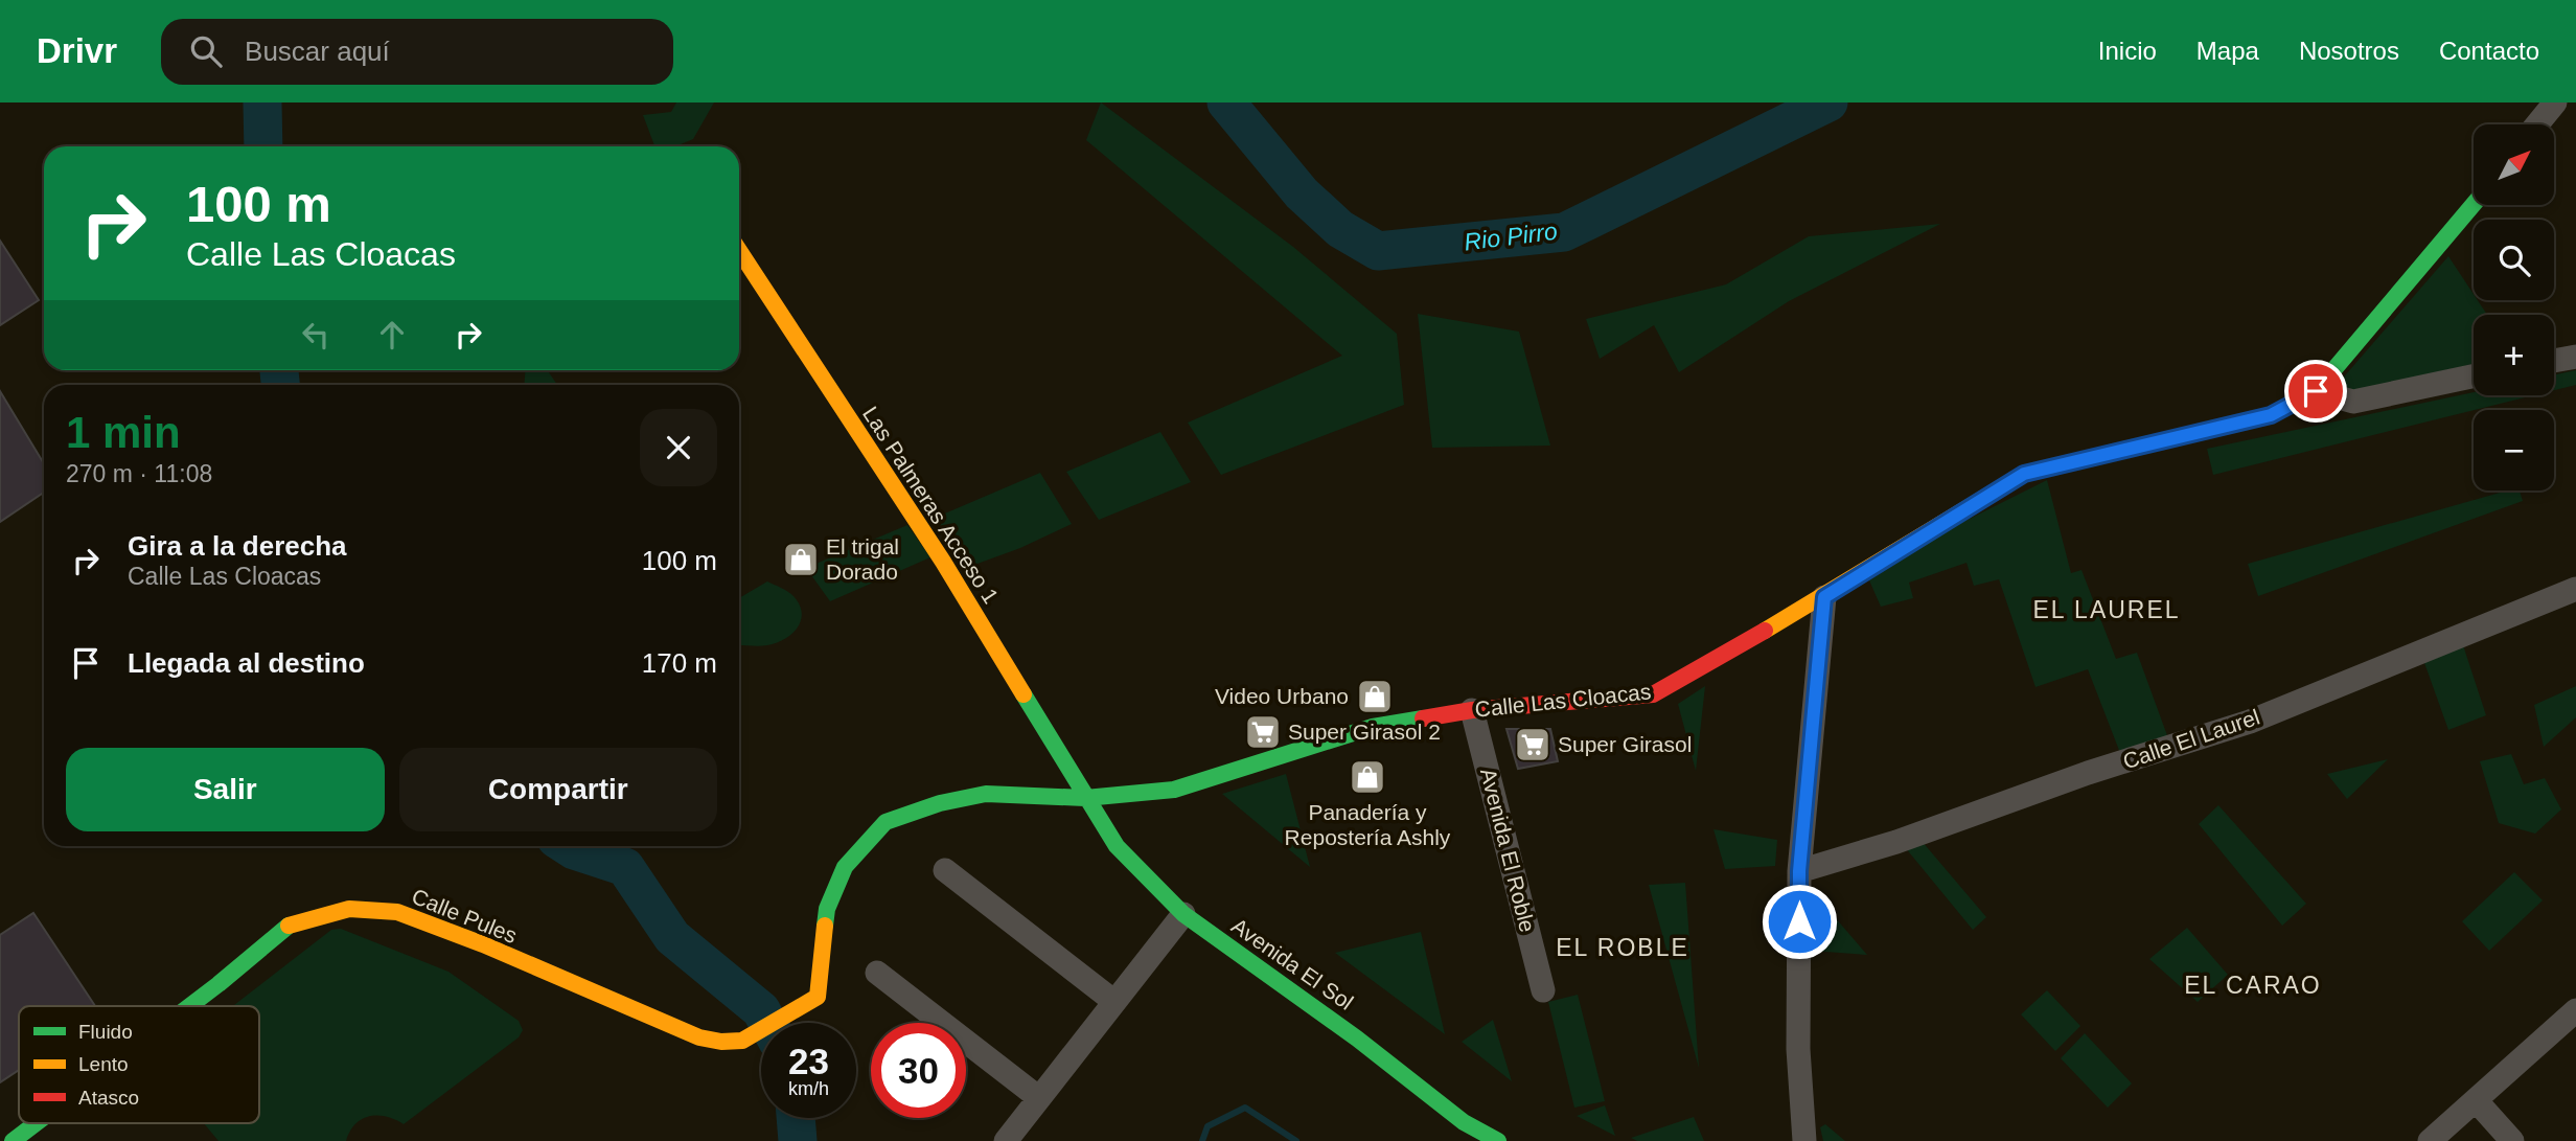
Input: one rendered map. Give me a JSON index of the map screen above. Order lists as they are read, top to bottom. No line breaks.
{"streets":{"street":["Las Palmeras Acceso 1","Calle Las Cloacas","Calle El Laurel","Avenida El Roble","Calle Pules","Avenida El Sol"]},"crossings":[["Las Palmeras Acceso 1","Calle Las Cloacas"],["Las Palmeras Acceso 1","Avenida El Sol"],["Calle Las Cloacas","Avenida El Roble"],["Calle Las Cloacas","Calle Pules"],["Calle Las Cloacas","Avenida El Sol"]],"districts":["EL LAUREL","EL ROBLE","EL CARAO"],"water":["Rio Pirro"],"places":{"shop":["El trigal Dorado","Video Urbano","Panadería y Repostería Ashly"],"supermarket":["Super Girasol 2","Super Girasol"]},"legend":["Fluido","Lento","Atasco"],"north":"top right","page":{"header":"Drivr","search":"Buscar aquí","nav":["Inicio","Mapa","Nosotros","Contacto"],"map_buttons":["+","−"],"turn":["100 m","Calle Las Cloacas"],"heading":["1 min","270 m · 11:08"],"list":[{"name":"Gira a la derecha","note":"Calle Las Cloacas","value":"100 m"},{"name":"Llegada al destino","value":"170 m"}],"buttons":["Salir","Compartir"],"speed":"23 km/h","limit":"30"}}
